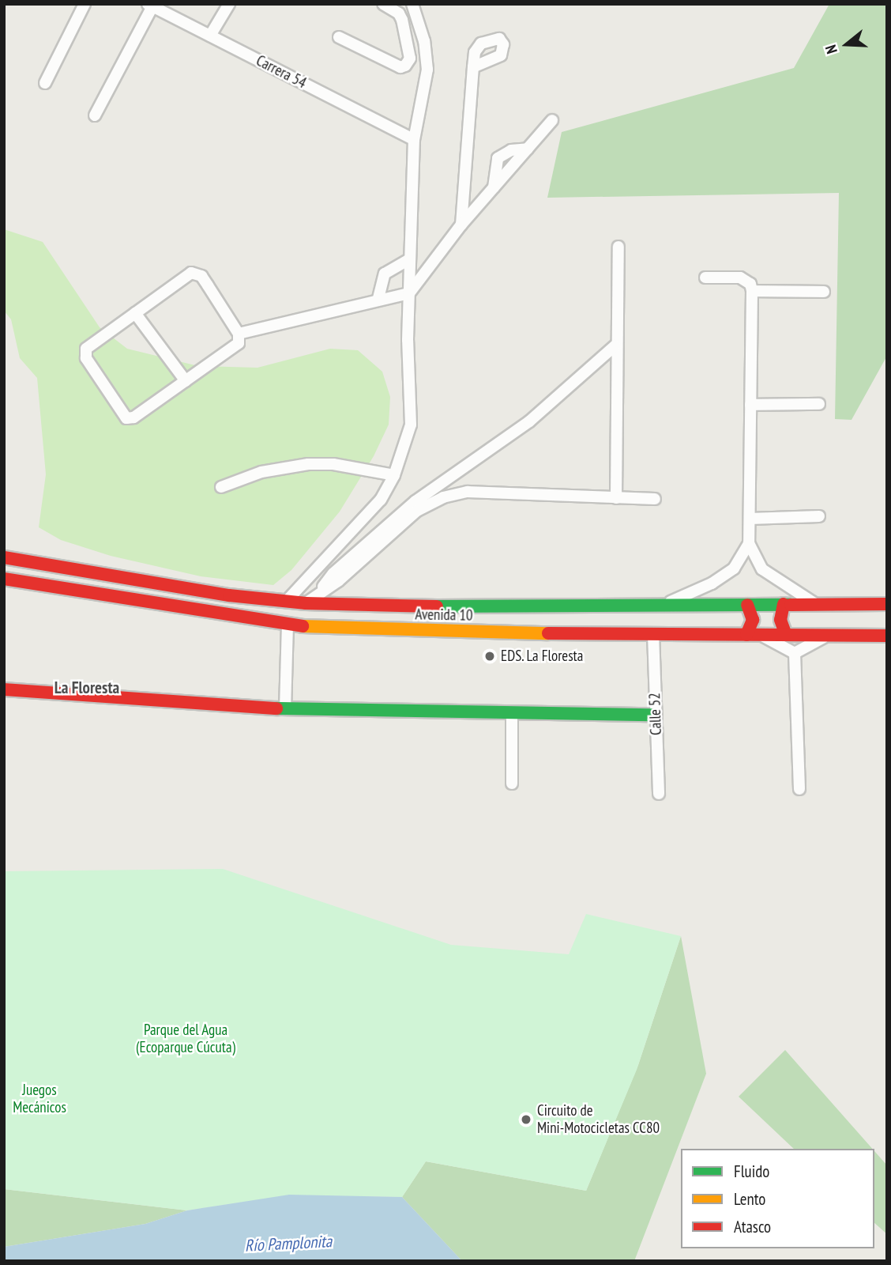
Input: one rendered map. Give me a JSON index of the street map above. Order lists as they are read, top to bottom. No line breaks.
{"streets":{"main road":["Avenida 10"],"street":["Carrera 54","Calle 52"]},"crossings":[["Avenida 10","Calle 52"]],"districts":["La Floresta"],"water":["Río Pamplonita"],"parks":["Parque del Agua (Ecoparque Cúcuta)","Juegos Mecánicos"],"places":["EDS. La Floresta","Circuito de Mini-Motocicletas CC80"],"legend":["Fluido","Lento","Atasco"],"north":"left"}
